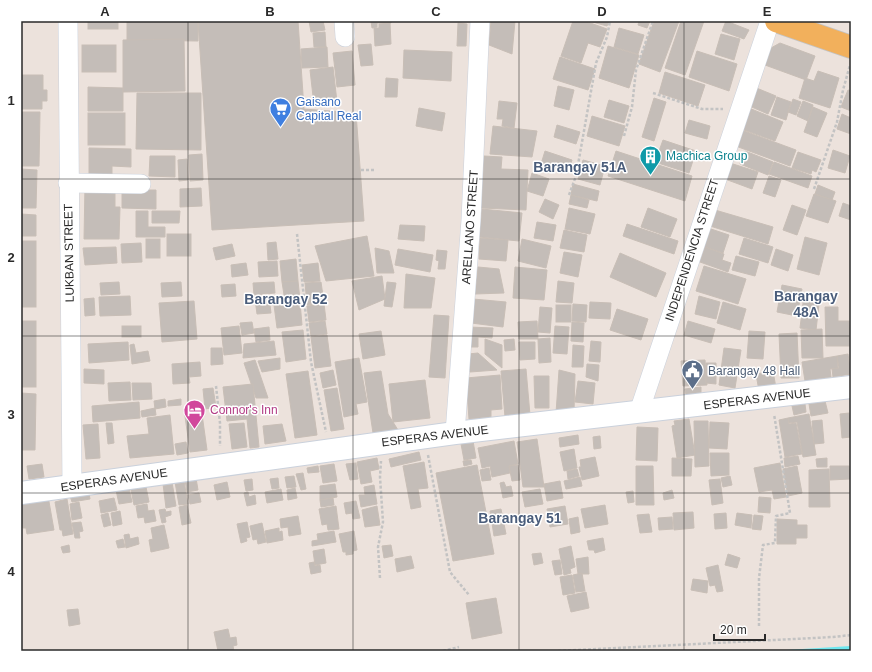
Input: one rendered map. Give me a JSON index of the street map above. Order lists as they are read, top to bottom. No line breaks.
{"streets":{"street":["ARELLANO STREET","INDEPENDENCIA STREET","LUKBAN STREET","ESPERAS AVENUE"]},"crossings":[["ARELLANO STREET","ESPERAS AVENUE"],["INDEPENDENCIA STREET","ESPERAS AVENUE"],["LUKBAN STREET","ESPERAS AVENUE"]],"districts":["Barangay 51A","Barangay 48A","Barangay 52","Barangay 51"],"places":{"supermarket":["Gaisano Capital Real"],"building":["Machica Group"],"public building":["Barangay 48 Hall"],"hotel":["Connor's Inn"]},"scale_bar":"20 m","grid":{"columns":["A","B","C","D","E"],"rows":["1","2","3","4"]}}
